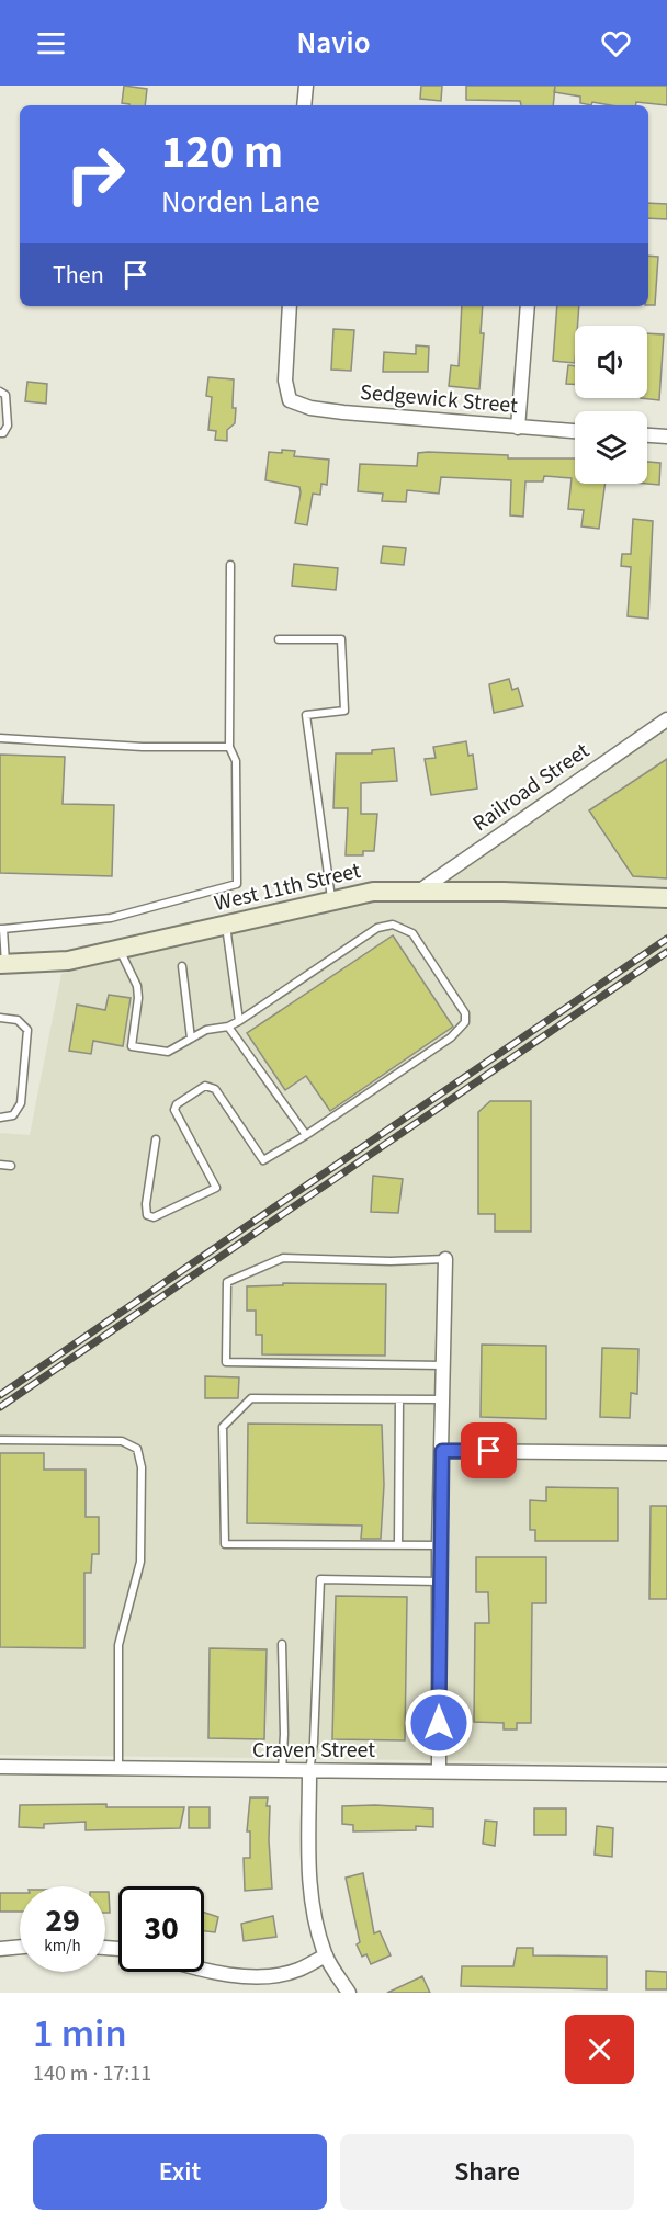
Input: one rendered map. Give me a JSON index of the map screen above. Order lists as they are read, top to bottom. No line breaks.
{"streets":{"street":["Sedgewick Street","Railroad Street","West 11th Street","Craven Street"]},"crossings":[["Railroad Street","West 11th Street"]],"page":{"header":"Navio","turn":["120 m","Norden Lane"],"then":"Then","speed":"29 km/h","limit":"30","heading":["1 min","140 m · 17:11"],"buttons":["Exit","Share"]}}
